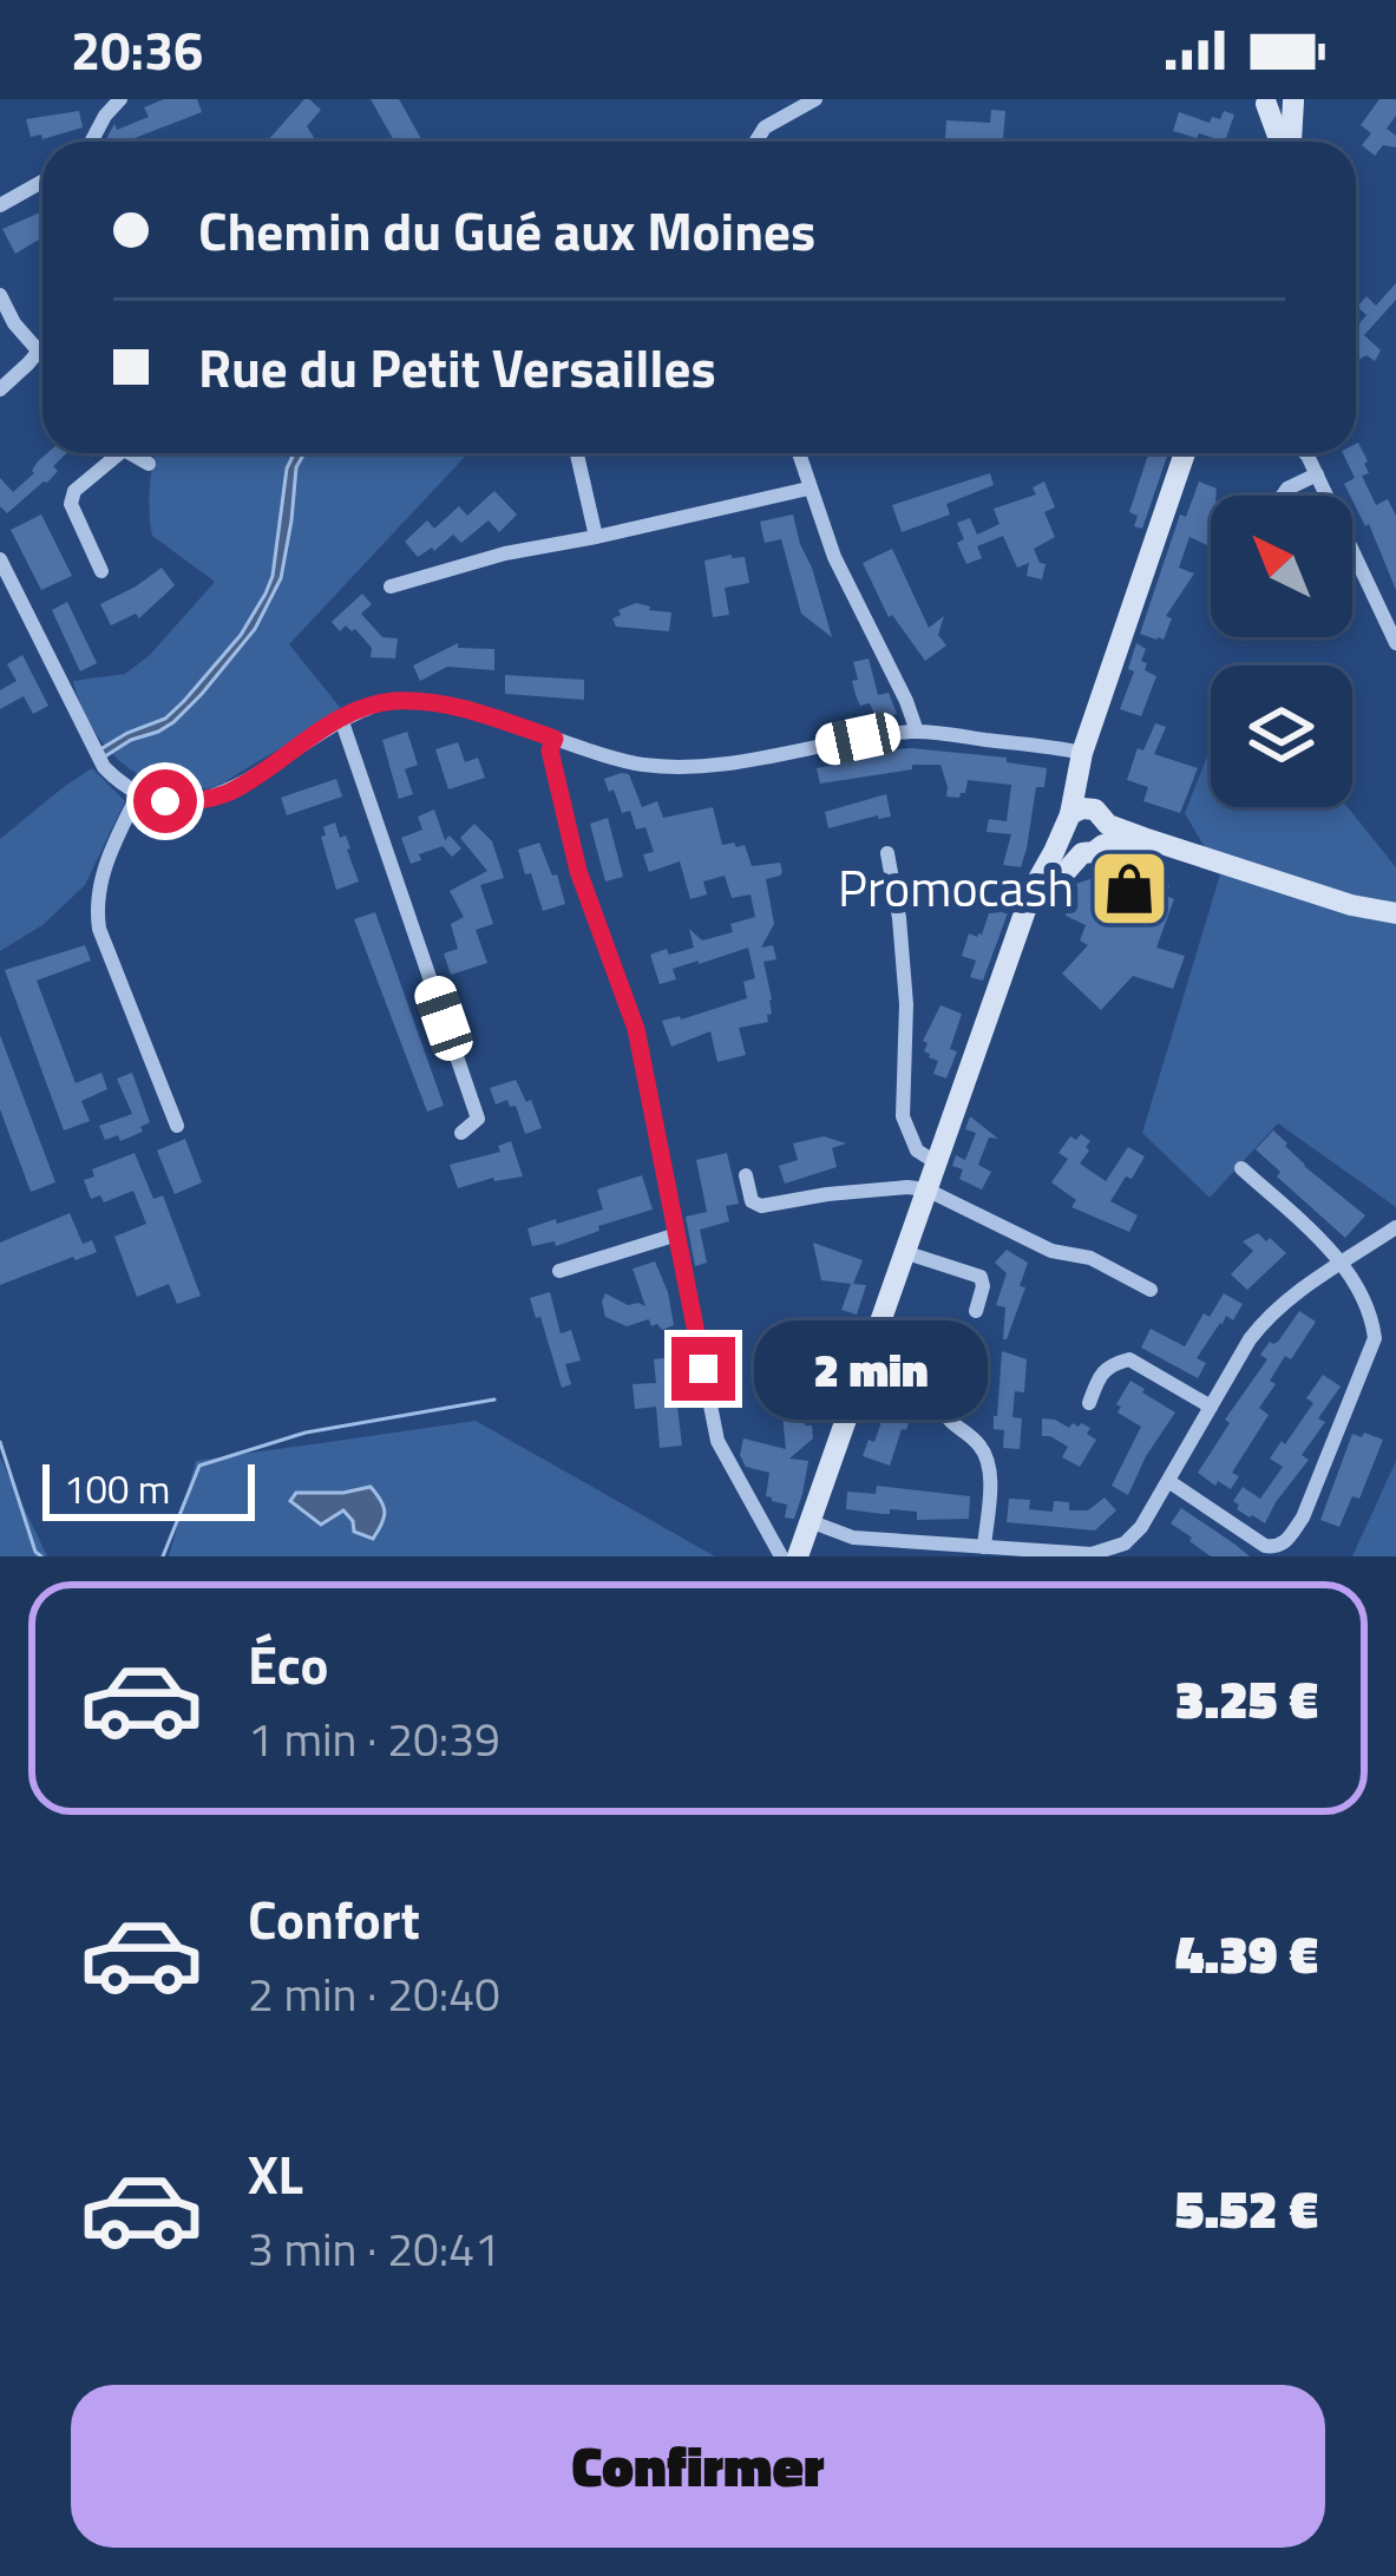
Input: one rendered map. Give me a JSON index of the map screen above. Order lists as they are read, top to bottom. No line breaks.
{"places":{"shop":["Promocash"]},"scale_bar":"100 m","north":"top left","page":{"status":"20:36","banner":["Chemin du Gué aux Moines","Rue du Petit Versailles"],"bubble":"2 min","scale":"100 m","list":[{"name":"Éco","note":"1 min · 20:39","value":"3.25 €"},{"name":"Confort","note":"2 min · 20:40","value":"4.39 €"},{"name":"XL","note":"3 min · 20:41","value":"5.52 €"}],"buttons":"Confirmer"}}
